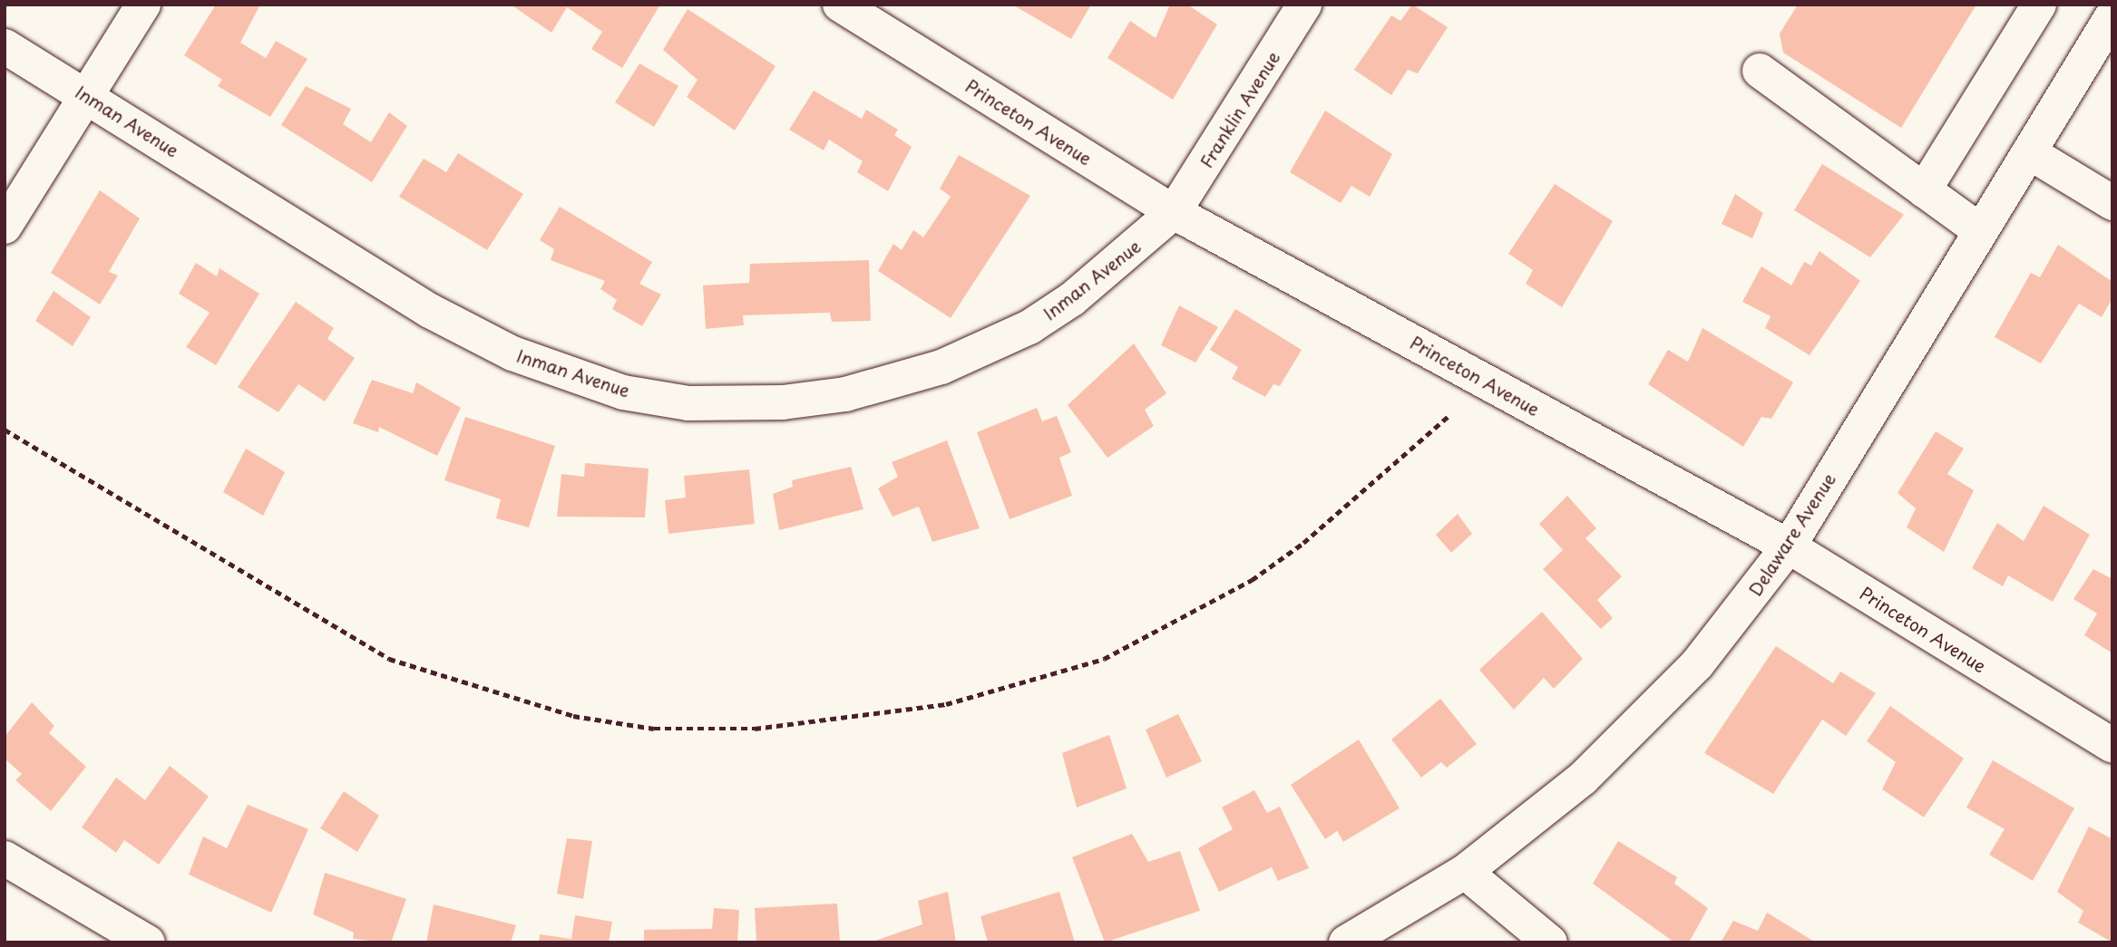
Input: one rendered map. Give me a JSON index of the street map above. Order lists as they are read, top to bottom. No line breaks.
{"streets":{"street":["Franklin Avenue","Inman Avenue","Princeton Avenue","Delaware Avenue"]},"crossings":[["Franklin Avenue","Inman Avenue"],["Franklin Avenue","Princeton Avenue"],["Inman Avenue","Princeton Avenue"],["Princeton Avenue","Delaware Avenue"]]}
